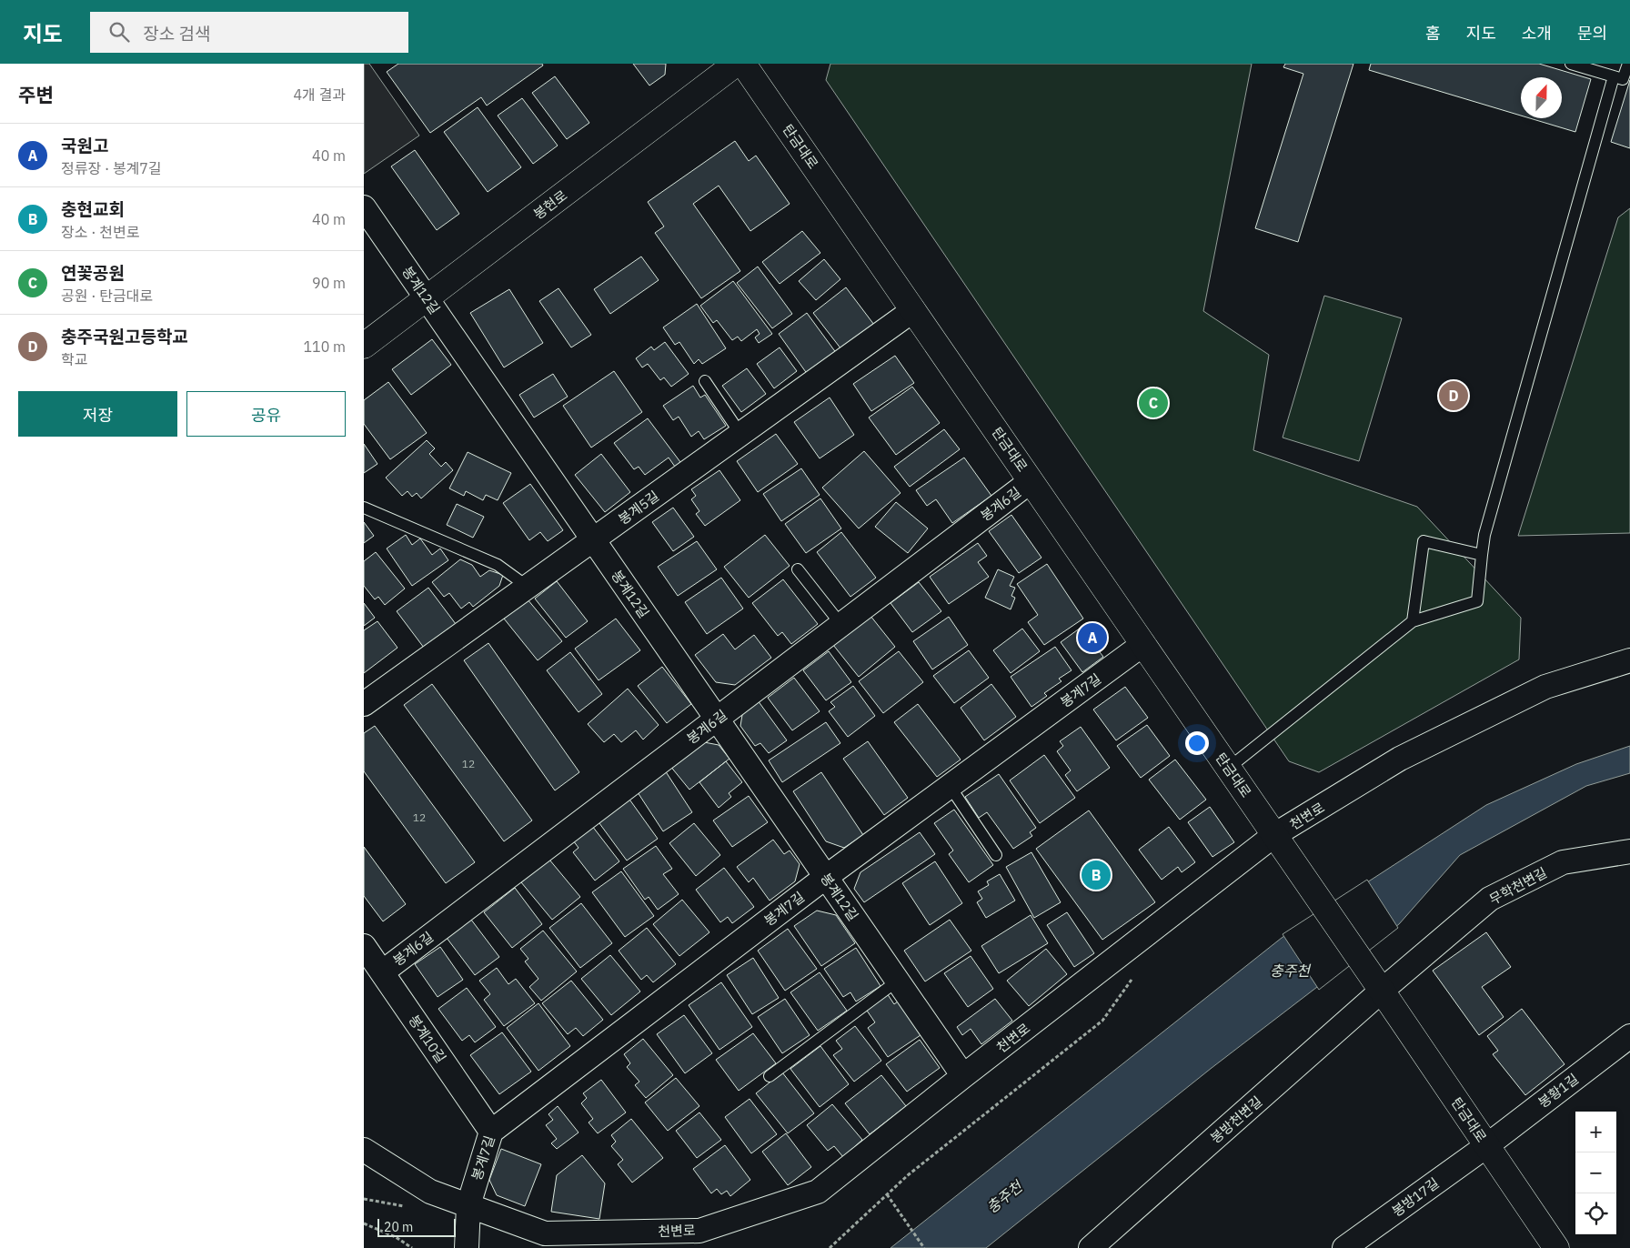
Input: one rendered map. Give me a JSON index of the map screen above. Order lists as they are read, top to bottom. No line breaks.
{"streets":{"main road":["탄금대로","봉현로"],"street":["봉계12길","봉계6길","봉계5길","봉계7길","천변로","무학천변길","봉계10길","봉황1길","봉방천변길","봉방17길"]},"crossings":[["탄금대로","봉계6길"],["탄금대로","봉계5길"],["탄금대로","봉계7길"],["탄금대로","천변로"],["탄금대로","무학천변길"],["탄금대로","봉황1길"],["탄금대로","봉방천변길"],["탄금대로","봉방17길"],["봉현로","봉계12길"],["봉계12길","봉계6길"],["봉계12길","봉계5길"],["봉계12길","봉계7길"],["봉계12길","천변로"],["봉계6길","봉계10길"],["봉계7길","천변로"],["봉계7길","봉계10길"],["무학천변길","봉방천변길"],["봉황1길","봉방17길"]],"water":["충주천"],"house_numbers":["12","12"],"scale_bar":"20 m","north":"top","page":{"header":"지도","search":"장소 검색","nav":["홈","지도","소개","문의"],"heading":["주변","4개 결과"],"list":[{"mark":"A","name":"국원고","note":"정류장 · 봉계7길","value":"40 m"},{"mark":"B","name":"충현교회","note":"장소 · 천변로","value":"40 m"},{"mark":"C","name":"연꽃공원","note":"공원 · 탄금대로","value":"90 m"},{"mark":"D","name":"충주국원고등학교","note":"학교","value":"110 m"}],"buttons":["저장","공유"],"pins":["D","C","A","B"],"map_buttons":["+","−"],"scale":"20 m"}}
